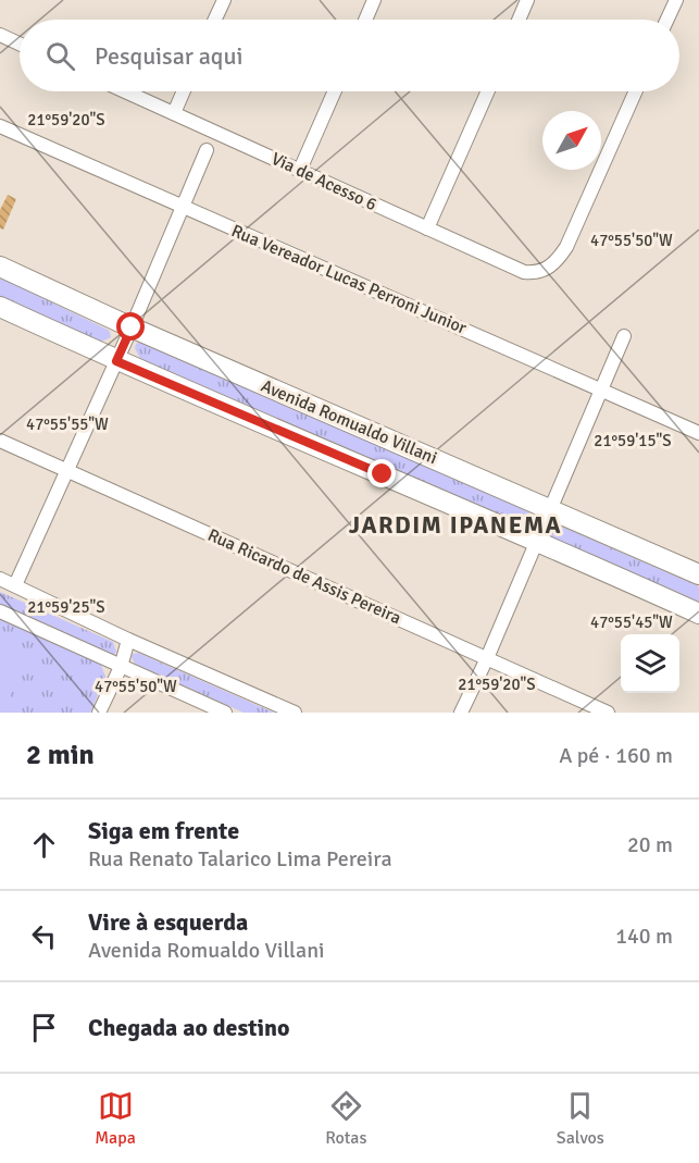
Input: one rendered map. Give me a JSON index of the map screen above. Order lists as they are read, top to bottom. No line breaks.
{"streets":{"street":["Via de Acesso 6","Rua Vereador Lucas Perroni Junior","Avenida Romualdo Villani","Rua Ricardo de Assis Pereira"]},"districts":["JARDIM IPANEMA"],"north":"top right","page":{"search":"Pesquisar aqui","heading":["2 min","A pé · 160 m"],"list":[["Siga em frente","Rua Renato Talarico Lima Pereira","20 m"],["Vire à esquerda","Avenida Romualdo Villani","140 m"],"Chegada ao destino"],"nav":["Mapa","Rotas","Salvos"]},"coordinates":["21°59'20\"S","47°55'50\"W","47°55'55\"W","21°59'15\"S","21°59'25\"S","47°55'45\"W"]}
